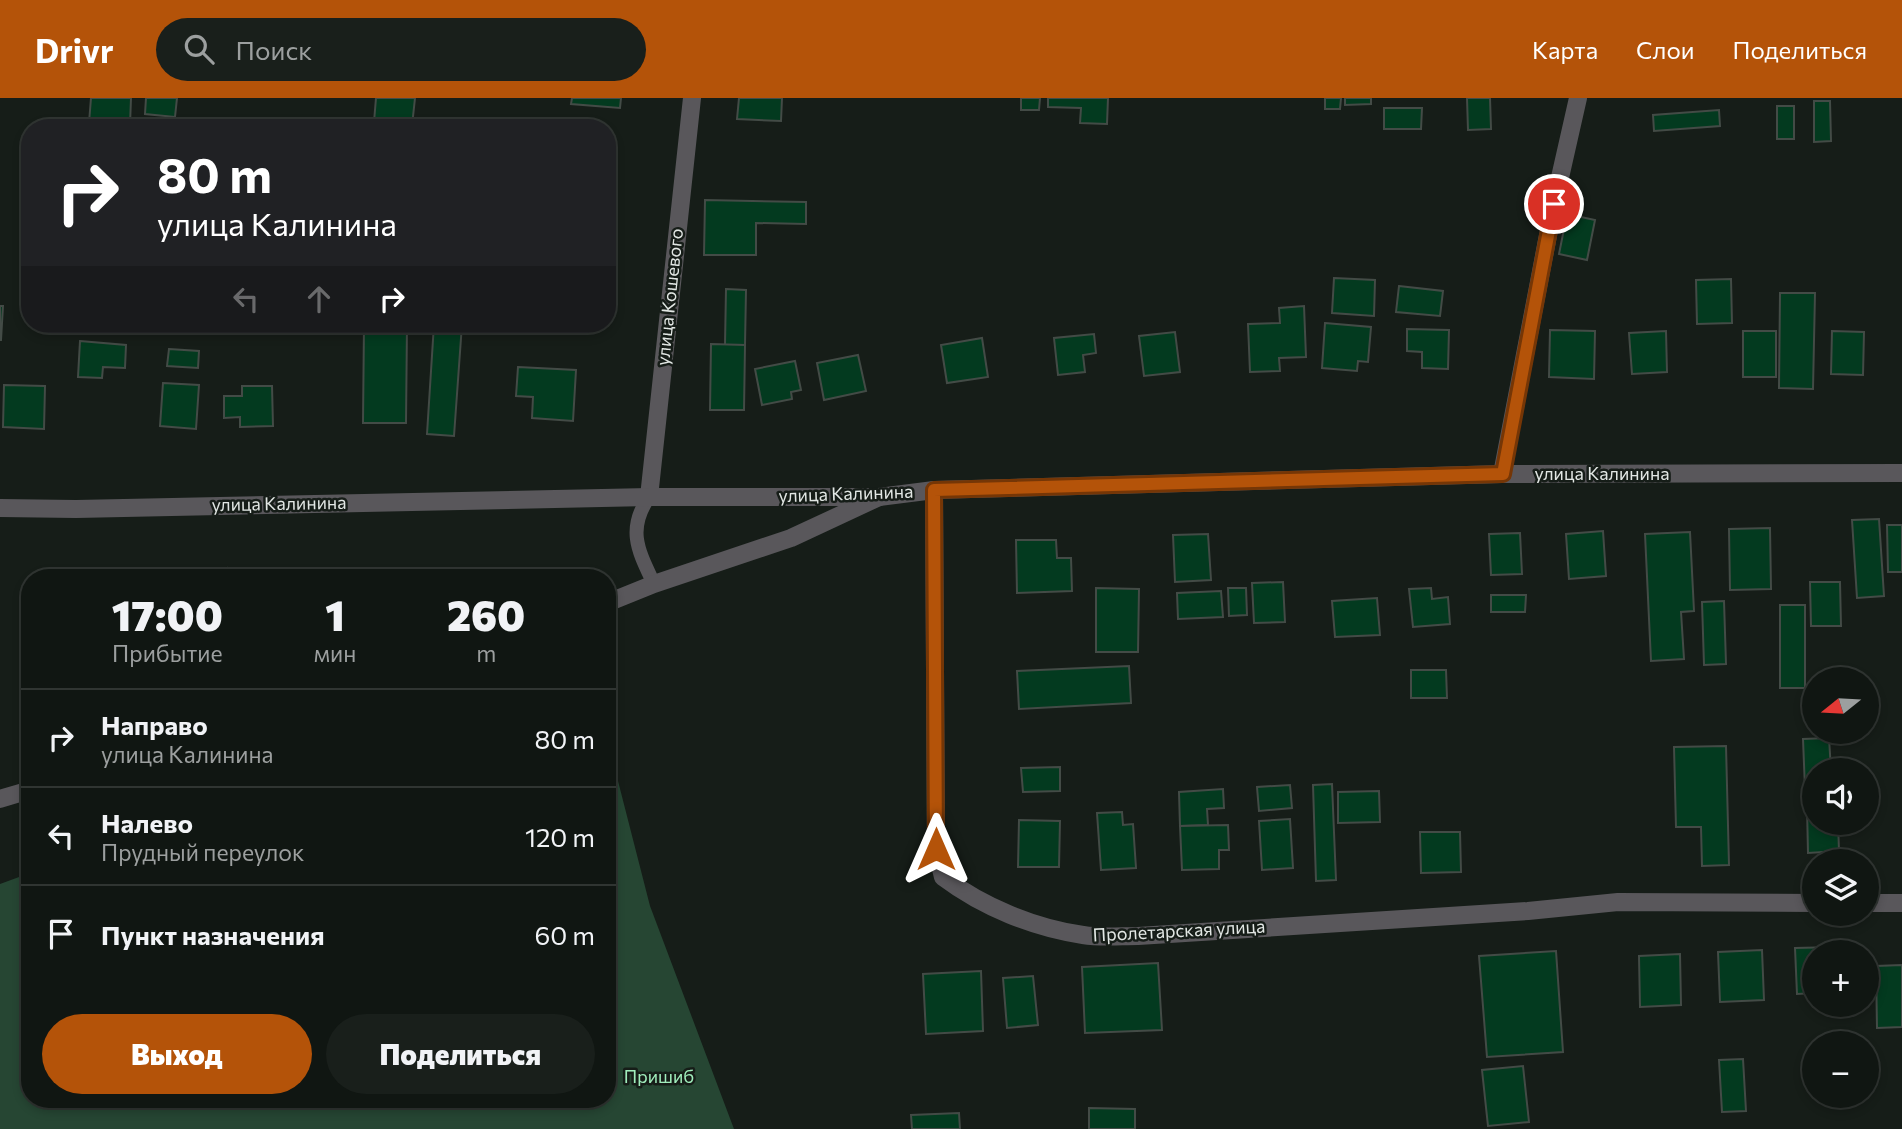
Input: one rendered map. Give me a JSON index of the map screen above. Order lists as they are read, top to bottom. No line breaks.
{"streets":{"street":["улица Кошевого","улица Калинина","Пролетарская улица"]},"crossings":[["улица Кошевого","улица Калинина"],["улица Калинина","Пролетарская улица"]],"parks":["Пришиб"],"north":"left","page":{"header":"Drivr","search":"Поиск","nav":["Карта","Слои","Поделиться"],"turn":["80 m","улица Калинина"],"eta":["17:00","Прибытие","1","мин","260","m"],"map_buttons":["+","−"],"list":[{"name":"Направо","note":"улица Калинина","value":"80 m"},{"name":"Налево","note":"Прудный переулок","value":"120 m"},{"name":"Пункт назначения","value":"60 m"}],"buttons":["Выход","Поделиться"]}}
